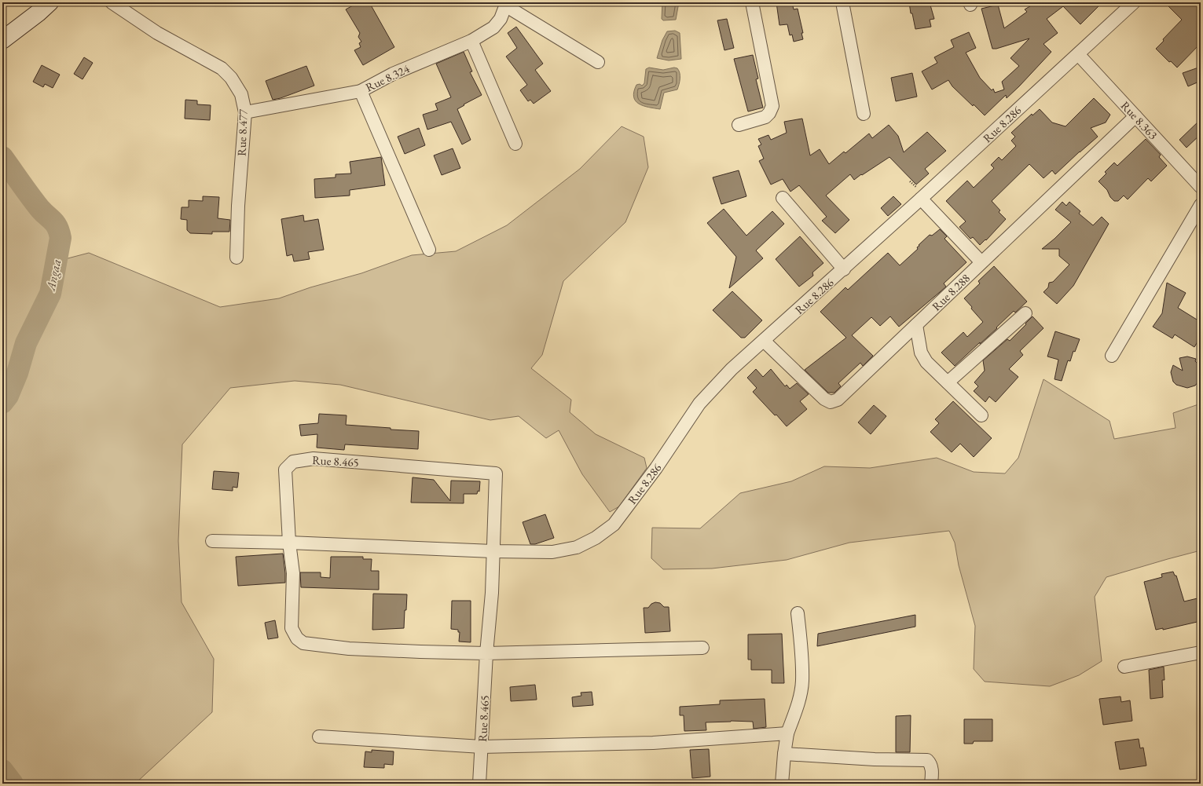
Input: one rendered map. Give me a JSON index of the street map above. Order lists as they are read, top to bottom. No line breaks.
{"streets":{"street":["Rue 8.324","Rue 8.363","Rue 8.286","Rue 8.477","Rue 8.288","Rue 8.465"]},"crossings":[["Rue 8.324","Rue 8.477"],["Rue 8.363","Rue 8.286"],["Rue 8.363","Rue 8.288"],["Rue 8.286","Rue 8.288"],["Rue 8.286","Rue 8.465"]],"water":["Angaa"]}
